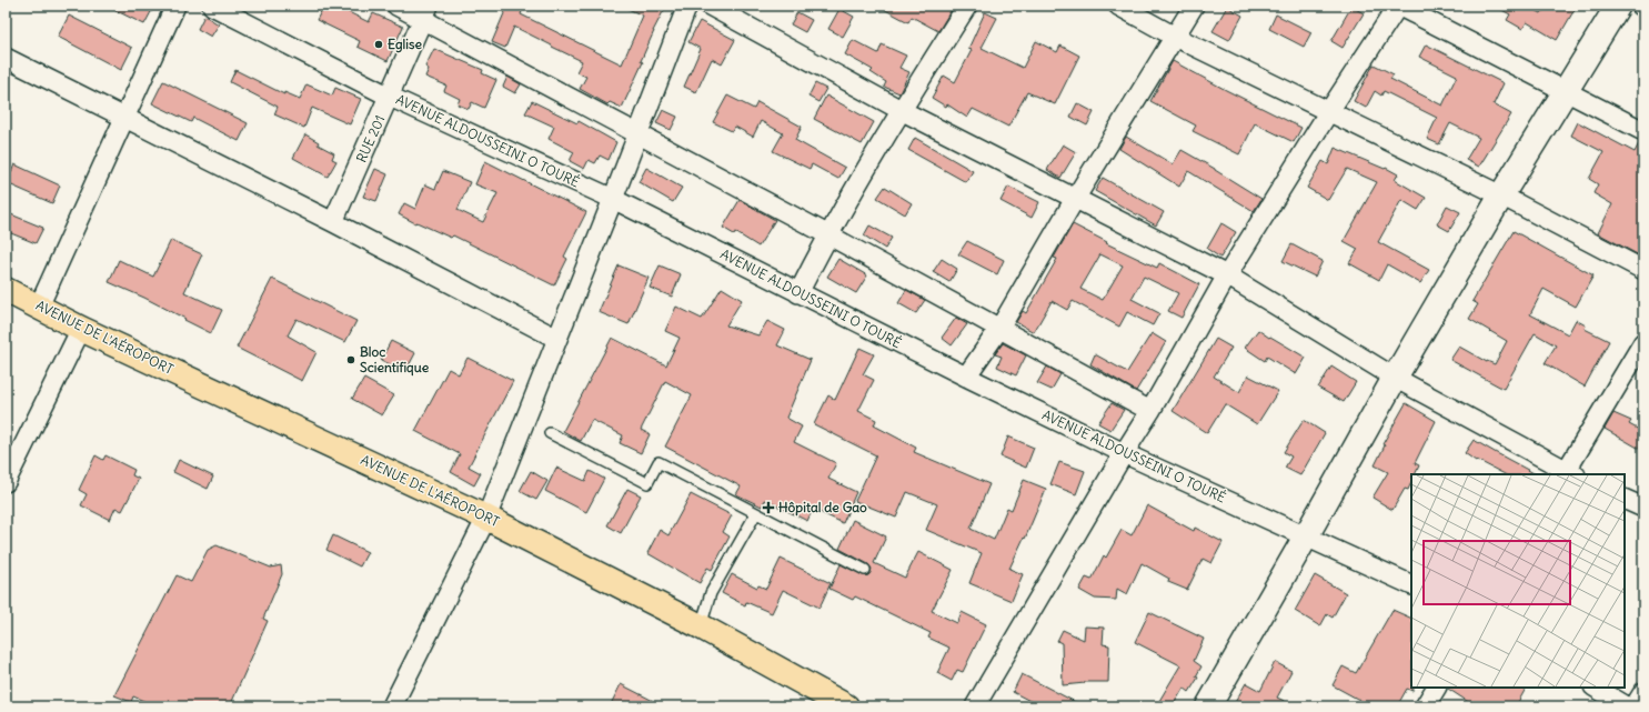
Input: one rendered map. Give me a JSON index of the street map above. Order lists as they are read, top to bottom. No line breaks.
{"streets":{"main road":["AVENUE DE L'AÉROPORT"],"street":["RUE 201","AVENUE ALDOUSSEINI O TOURÉ"]},"crossings":[["RUE 201","AVENUE ALDOUSSEINI O TOURÉ"]],"places":{"other":["Eglise","Bloc Scientifique"],"health":["Hôpital de Gao"]}}
